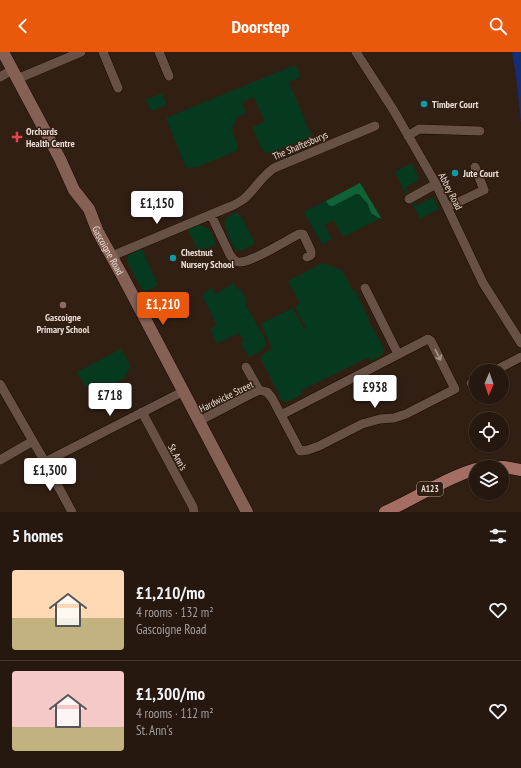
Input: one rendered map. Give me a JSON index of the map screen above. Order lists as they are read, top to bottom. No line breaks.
{"streets":{"main road":["A123"],"street":["The Shaftesburys","Abbey Road","Gascoigne Road","Hardwicke Street","St. Ann's"]},"crossings":[["The Shaftesburys","Gascoigne Road"],["Gascoigne Road","Hardwicke Street"]],"places":{"other":["Timber Court","Jute Court","Chestnut Nursery School","Gascoigne Primary School"],"health":["Orchards Health Centre"]},"north":"bottom","page":{"header":"Doorstep","price":["£1,150","£1,210","£938","£718","£1,300"],"heading":"5 homes","list":[{"name":"£1,210/mo","note":"4 rooms · 132 m² · Gascoigne Road"},{"name":"£1,300/mo","note":"4 rooms · 112 m² · St. Ann's"}]}}
